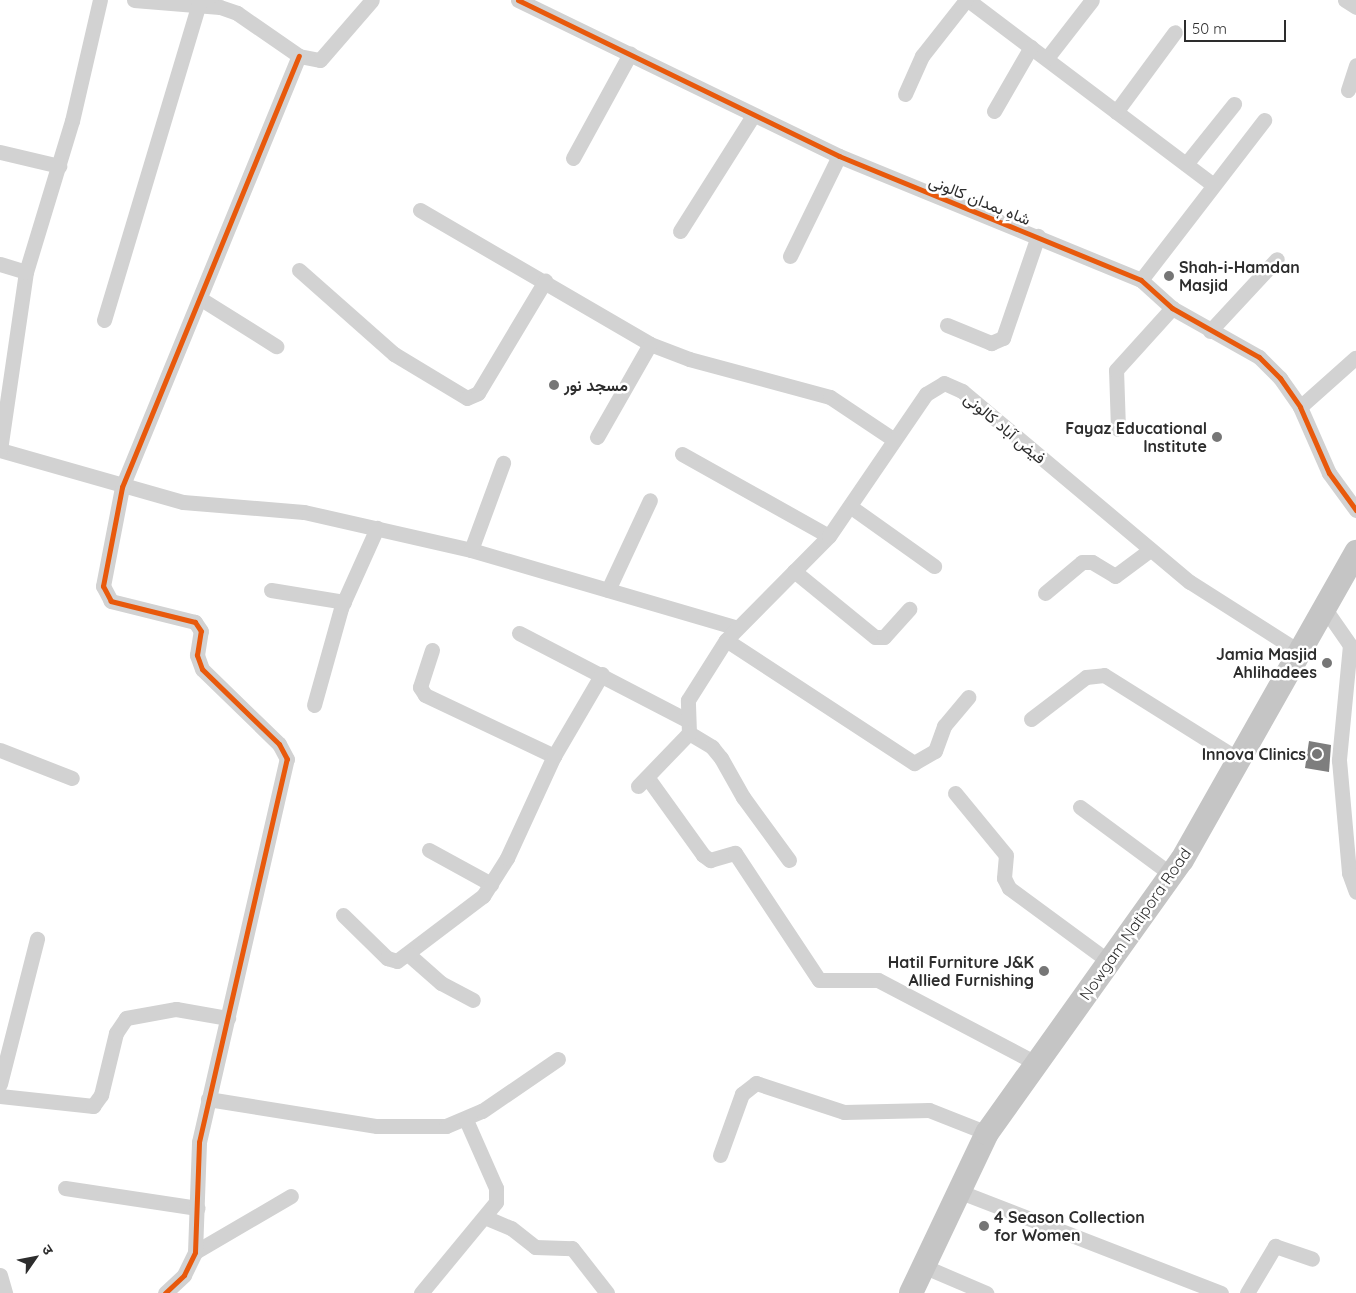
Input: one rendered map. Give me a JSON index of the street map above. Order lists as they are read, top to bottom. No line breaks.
{"streets":{"main road":["Nowgam Natipora Road"],"street":["شاہِ ہمدان کالونی","فیض آباد کالونی"]},"crossings":[["فیض آباد کالونی","Nowgam Natipora Road"]],"places":["Shah-i-Hamdan Masjid","مسجد نور","Fayaz Educational Institute","Jamia Masjid Ahlihadees","Innova Clinics","Hatil Furniture J&K Allied Furnishing","4 Season Collection for Women"],"scale_bar":"50 m","north":"top right"}
